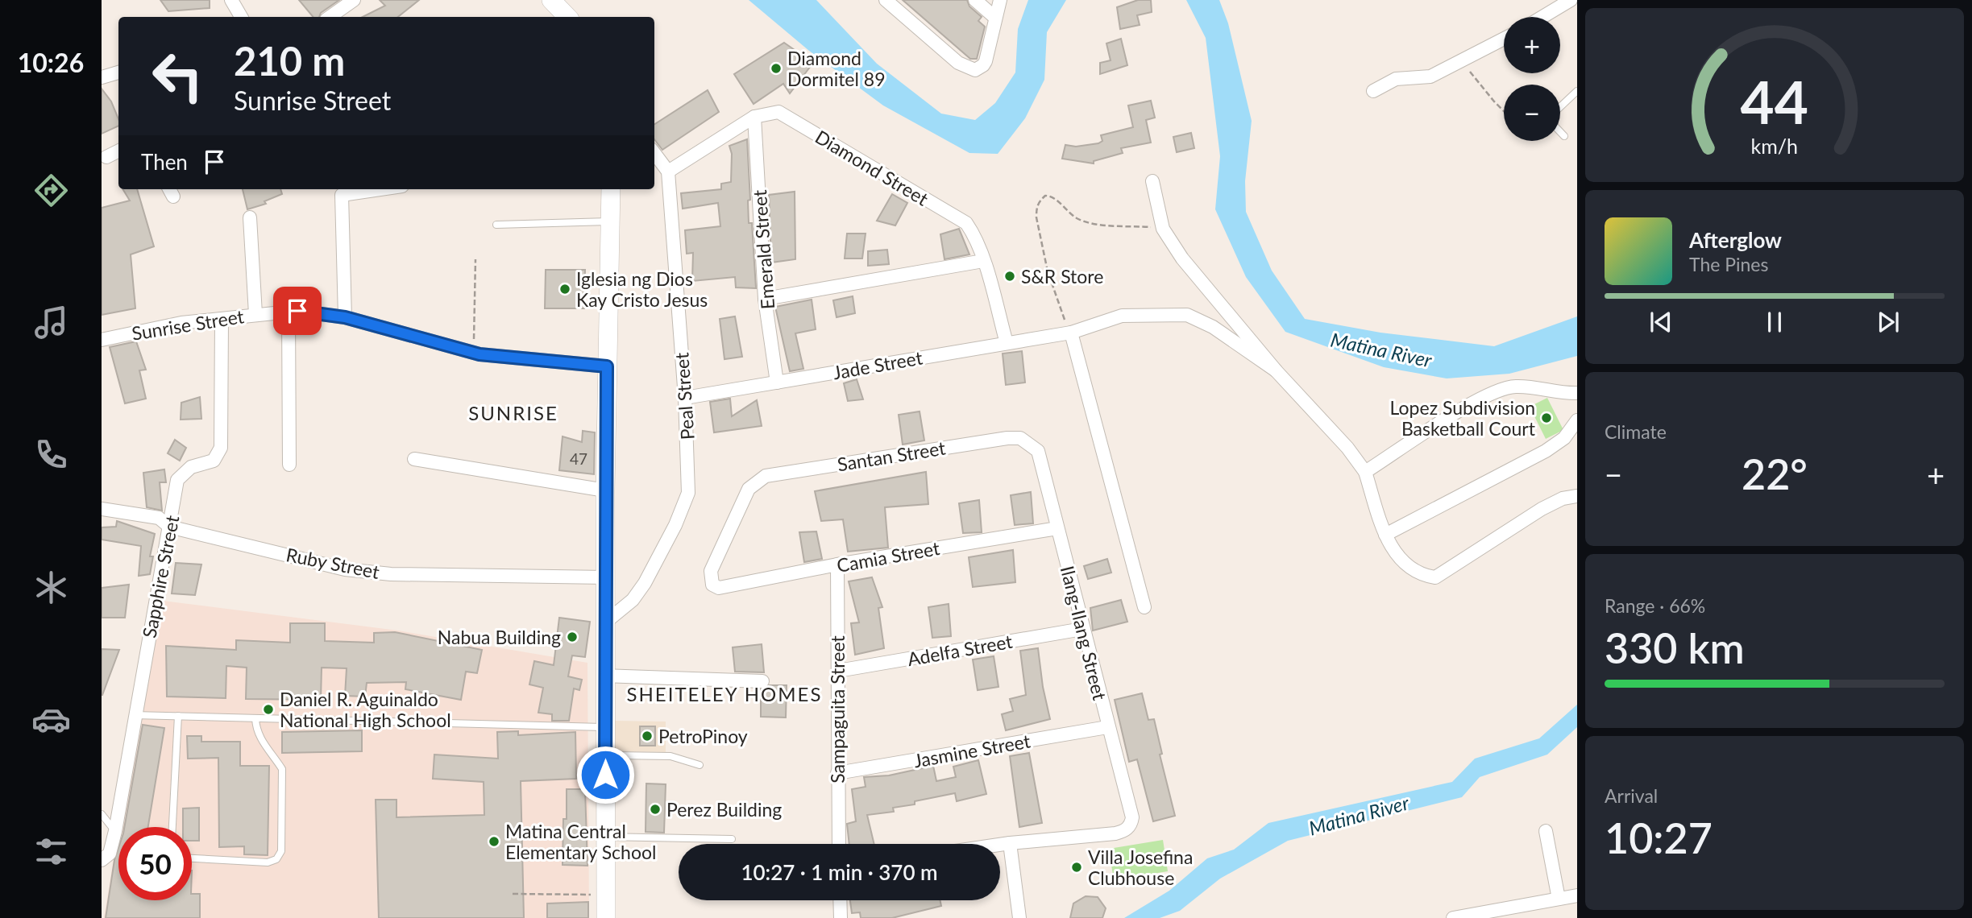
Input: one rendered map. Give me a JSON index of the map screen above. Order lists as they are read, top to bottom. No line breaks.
{"streets":{"street":["Diamond Street","Emerald Street","Sunrise Street","Jade Street","Peal Street","Santan Street","Camia Street","Ruby Street","Sapphire Street","Ilang-Ilang Street","Adelfa Street","Sampaguita Street","Jasmine Street"]},"crossings":[["Diamond Street","Emerald Street"],["Diamond Street","Jade Street"],["Diamond Street","Peal Street"],["Emerald Street","Jade Street"],["Sunrise Street","Sapphire Street"],["Jade Street","Peal Street"],["Santan Street","Camia Street"],["Santan Street","Ilang-Ilang Street"],["Camia Street","Ilang-Ilang Street"],["Camia Street","Sampaguita Street"],["Ruby Street","Sapphire Street"],["Ilang-Ilang Street","Adelfa Street"],["Ilang-Ilang Street","Jasmine Street"],["Adelfa Street","Sampaguita Street"],["Sampaguita Street","Jasmine Street"]],"districts":["SUNRISE","SHEITELEY HOMES"],"water":["Matina River"],"places":["Diamond Dormitel 89","S&R Store","Iglesia ng Dios Kay Cristo Jesus","Lopez Subdivision Basketball Court","Nabua Building","Daniel R. Aguinaldo National High School","PetroPinoy","Perez Building","Matina Central Elementary School","Villa Josefina Clubhouse"],"house_numbers":["47"],"page":{"tabs":"10:26","map_buttons":["+","−"],"turn":["210 m","Sunrise Street"],"then":"Then","song":["Afterglow","The Pines"],"tile":["Climate",["Range · 66%","330 km"],["Arrival","10:27"]],"heat":["−","22°","+"],"limit":"50","trip":"10:27 · 1 min · 370 m","gauge":["44","km/h"]}}
